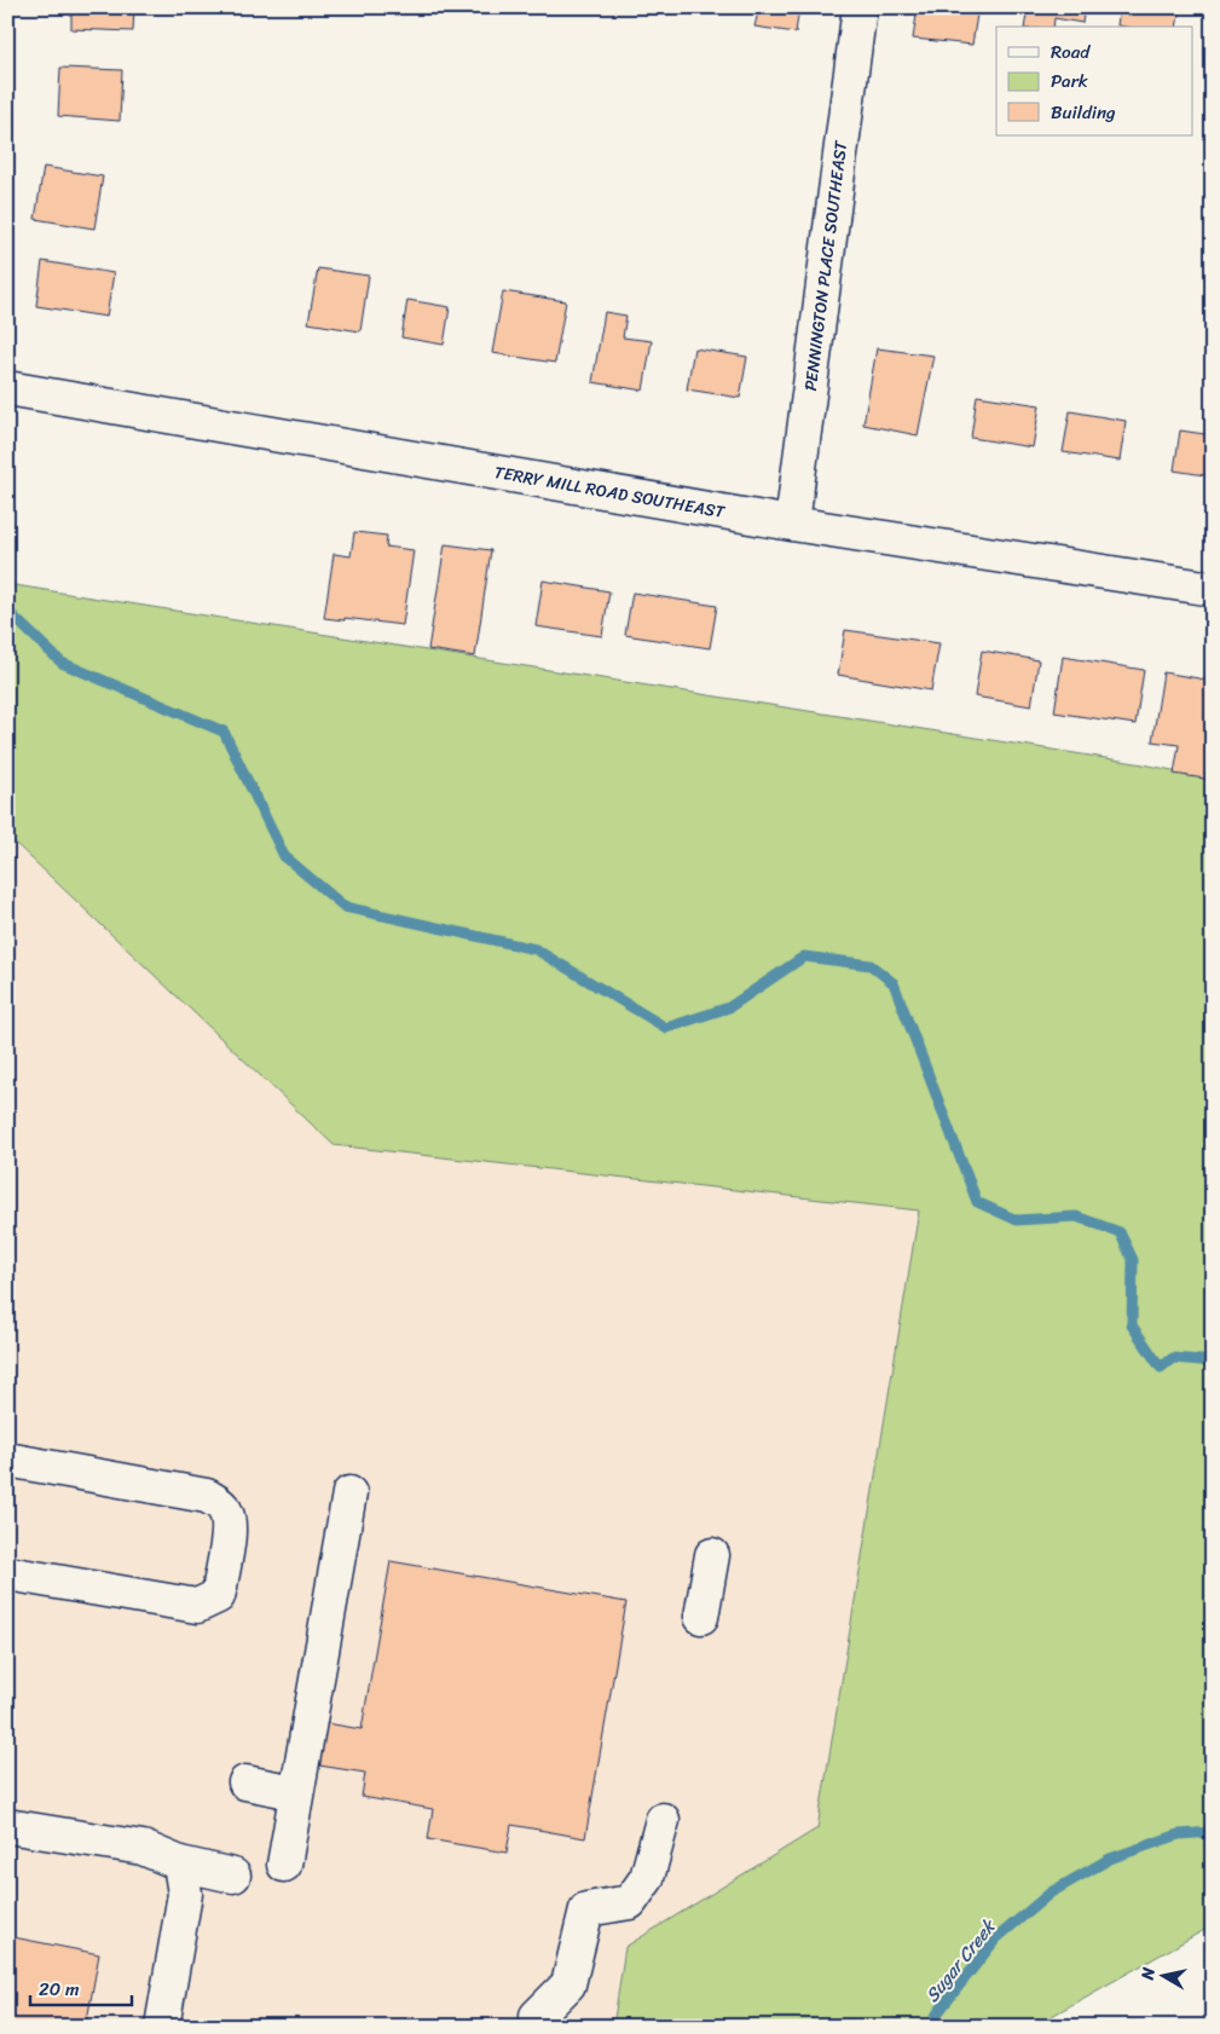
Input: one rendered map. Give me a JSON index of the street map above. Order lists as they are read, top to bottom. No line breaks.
{"streets":{"street":["PENNINGTON PLACE SOUTHEAST","TERRY MILL ROAD SOUTHEAST"]},"crossings":[["PENNINGTON PLACE SOUTHEAST","TERRY MILL ROAD SOUTHEAST"]],"water":["Sugar Creek"],"legend":["Road","Park","Building"],"scale_bar":"20 m","north":"left"}
